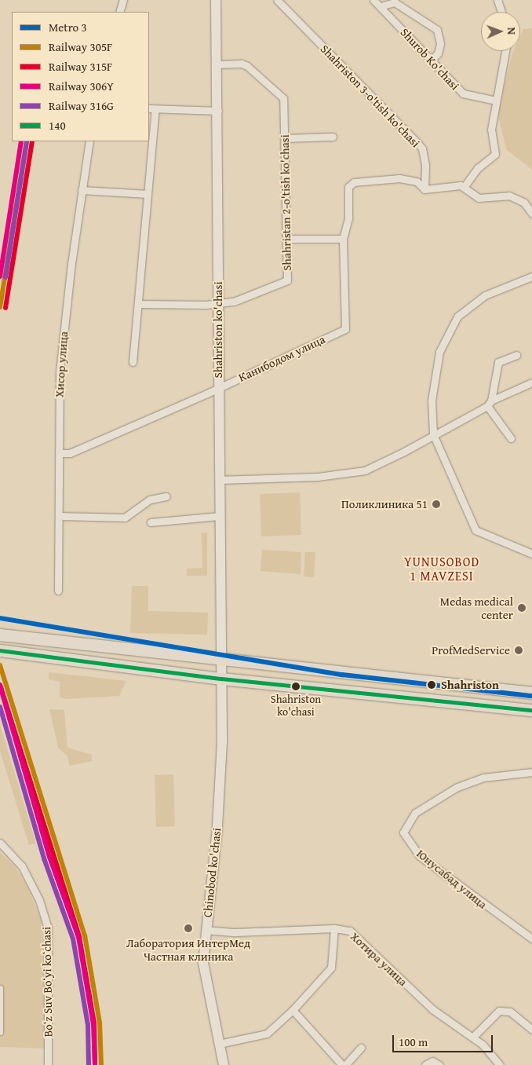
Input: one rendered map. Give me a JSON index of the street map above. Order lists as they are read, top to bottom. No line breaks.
{"streets":{"main road":["Shahriston ko'chasi","Chinobod ko'chasi"],"street":["Shurob Ko'chasi","Shahriston 3-o'tish ko'chasi","Shahristan 2-o'tish ko'chasi","Канибодом улица","Хисор улица","Юнусабад улица","Хотира улица","Boʻz Suv Boʻyi koʻchasi"]},"crossings":[["Shahristan 2-o'tish ko'chasi","Shahriston ko'chasi"],["Shahriston ko'chasi","Канибодом улица"],["Shahriston ko'chasi","Chinobod ko'chasi"],["Канибодом улица","Хисор улица"],["Chinobod ko'chasi","Хотира улица"]],"districts":["YUNUSOBOD 1 MAVZESI"],"places":["Поликлиника 51","Medas medical center","ProfMedService","Shahriston","Shahriston ko'chasi","Лаборатория ИнтерМед Частная клиника"],"lines":["rail line 305F","rail line 315F","rail line 306Y","rail line 316G","metro line 3","transit line 140"],"legend":["Metro 3","Railway 305F","Railway 315F","Railway 306Y","Railway 316G","140"],"scale_bar":"100 m","north":"right"}
